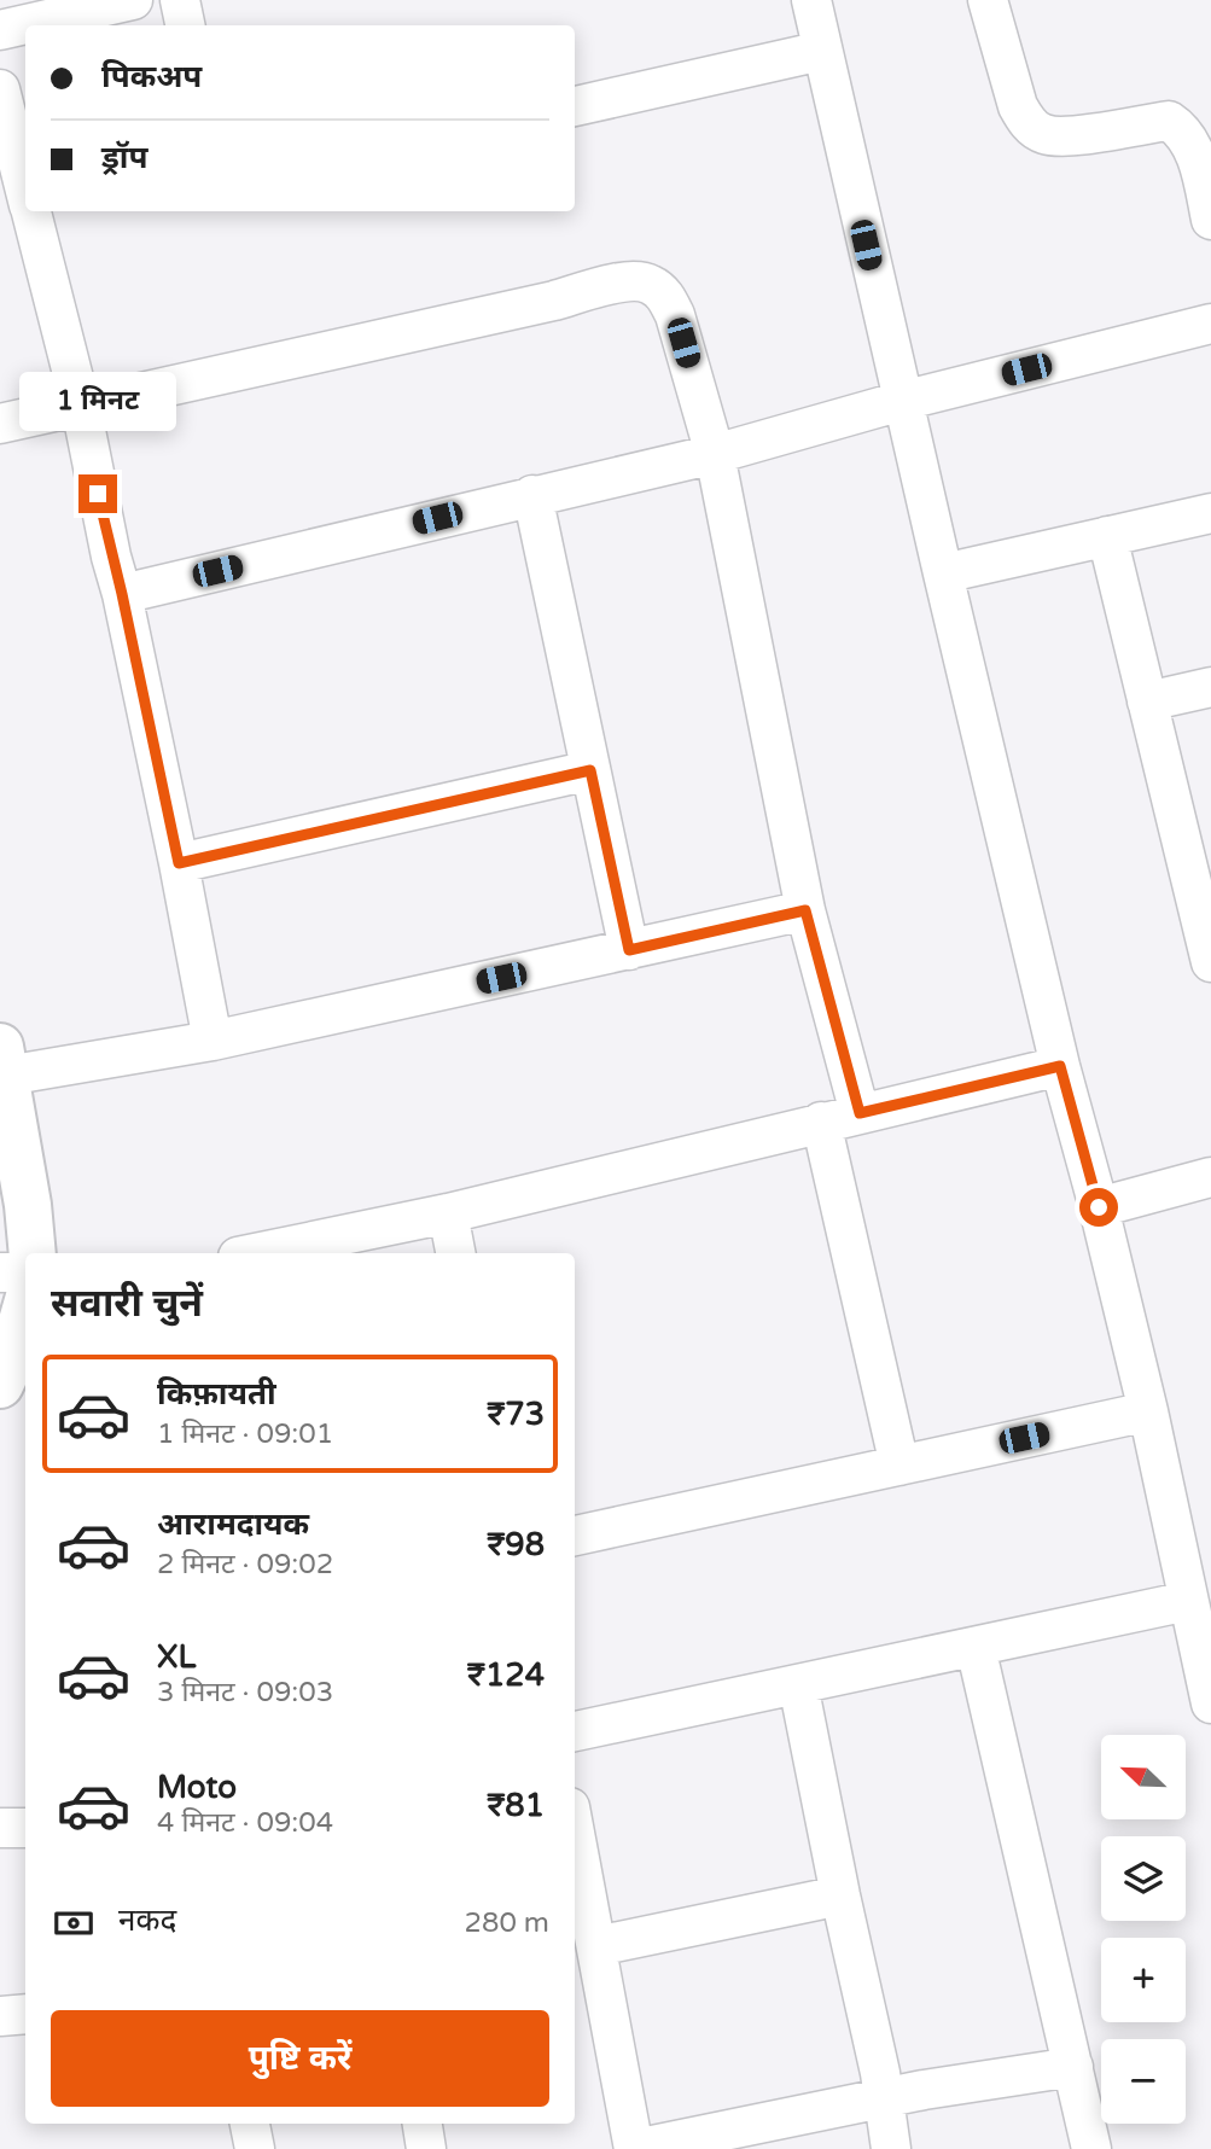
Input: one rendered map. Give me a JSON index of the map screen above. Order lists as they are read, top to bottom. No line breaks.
{"north":"top left","page":{"banner":["पिकअप","ड्रॉप"],"bubble":"1 मिनट","heading":"सवारी चुनें","list":[{"name":"किफ़ायती","note":"1 मिनट · 09:01","value":"₹73"},{"name":"आरामदायक","note":"2 मिनट · 09:02","value":"₹98"},{"name":"XL","note":"3 मिनट · 09:03","value":"₹124"},{"name":"Moto","note":"4 मिनट · 09:04","value":"₹81"}],"map_buttons":["+","−"],"pay":["नकद","280 m"],"buttons":"पुष्टि करें"}}
